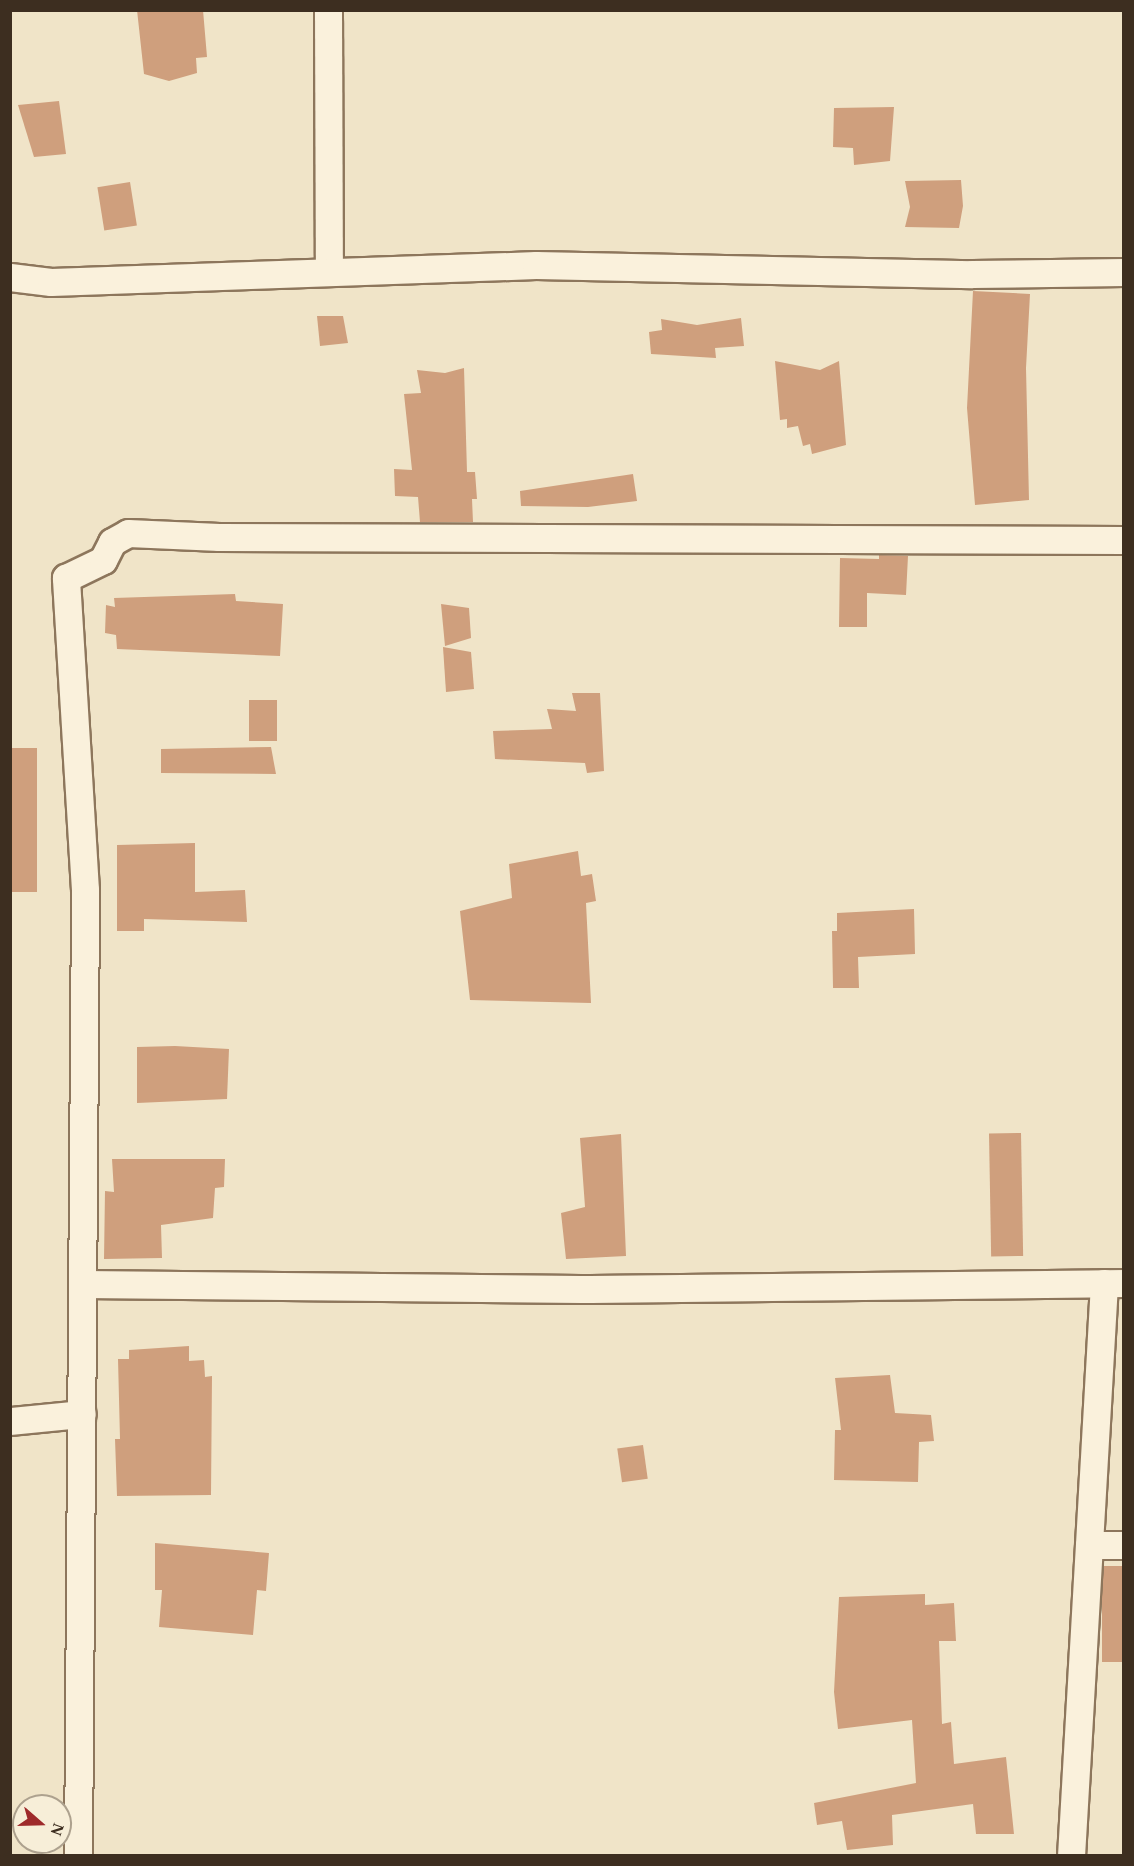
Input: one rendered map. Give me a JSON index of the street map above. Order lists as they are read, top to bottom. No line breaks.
{"north":"right"}
